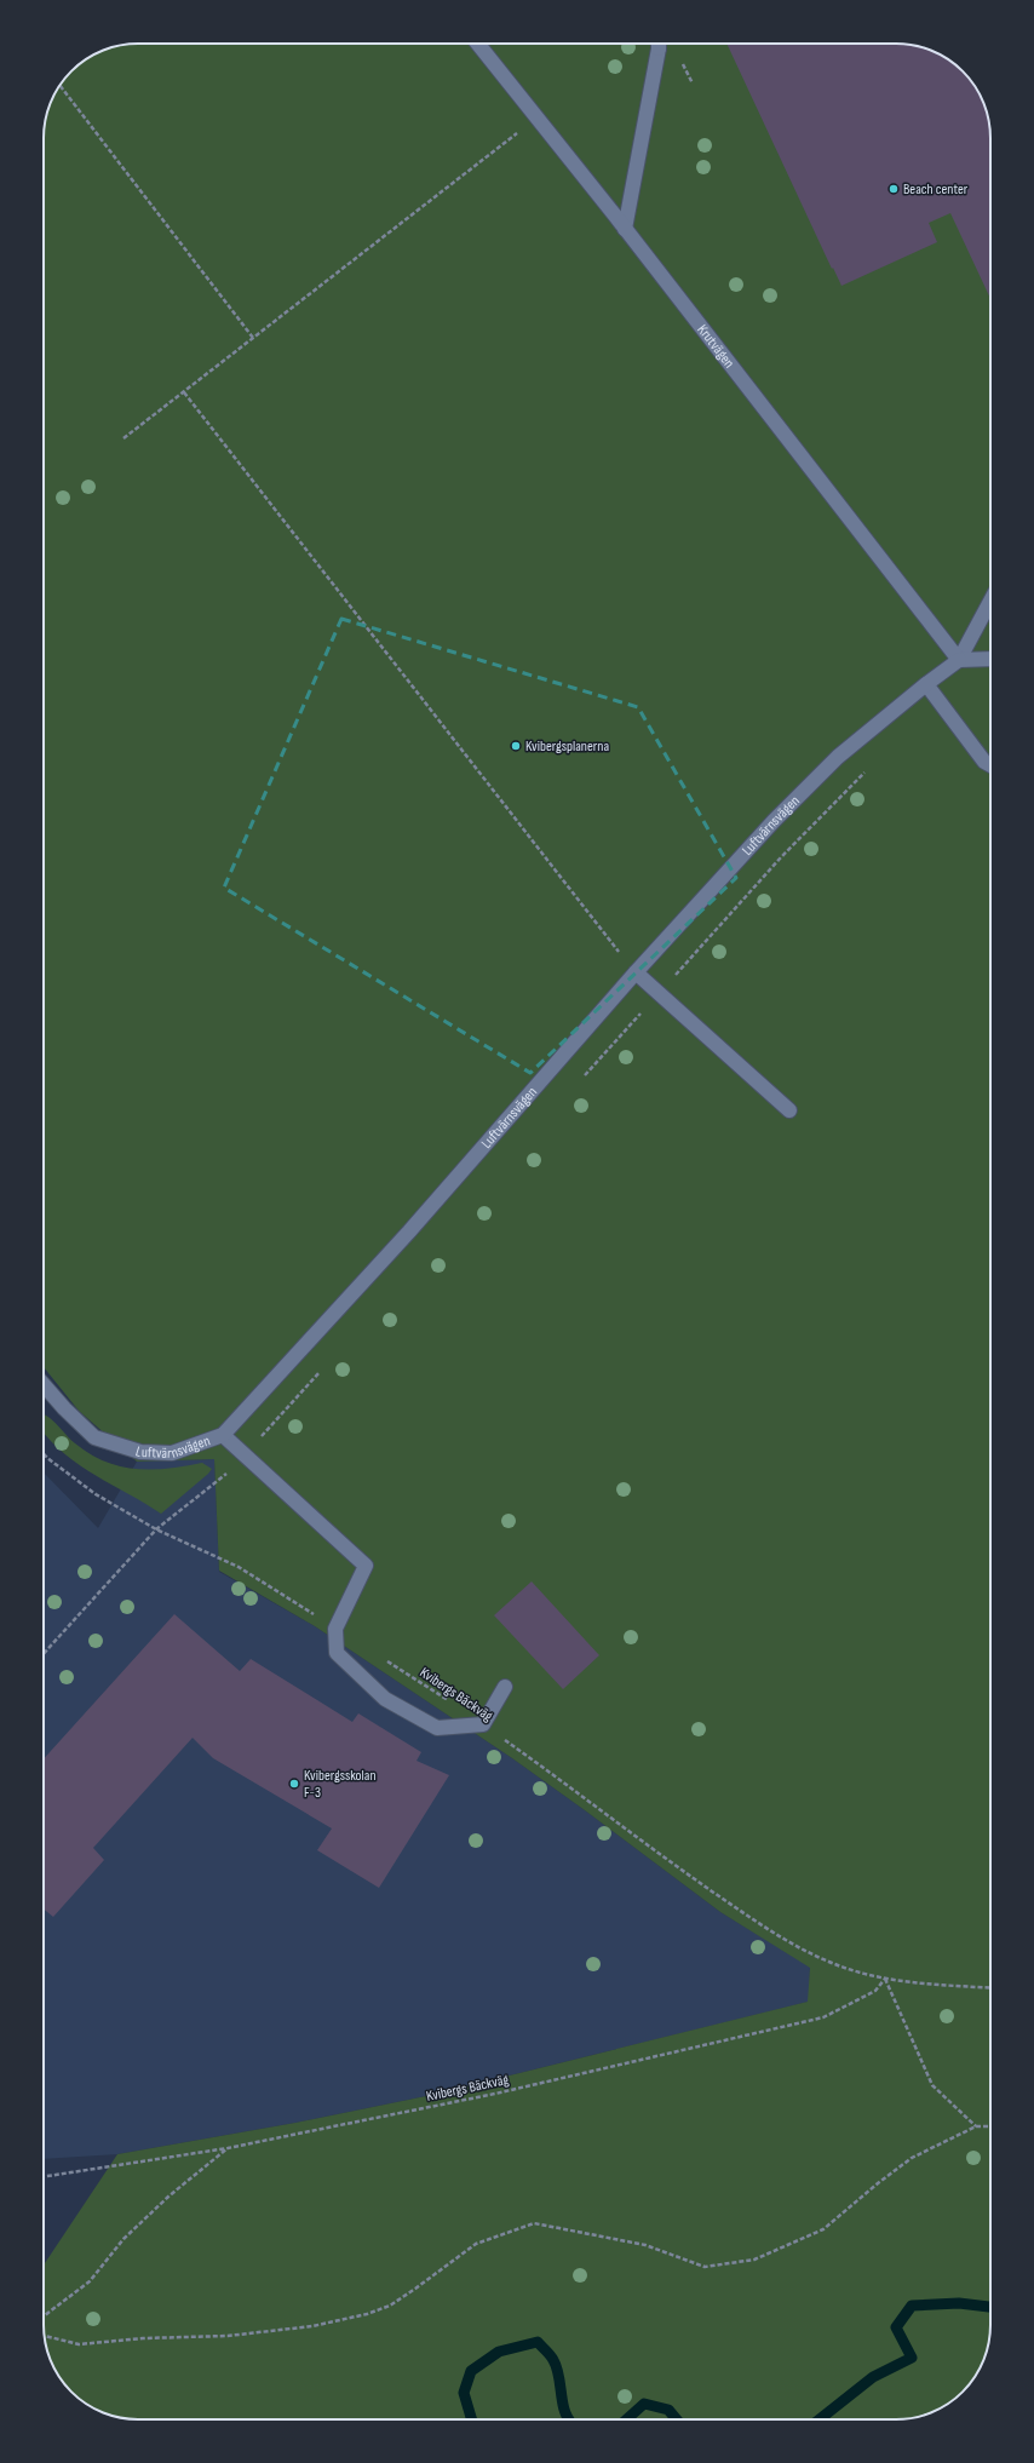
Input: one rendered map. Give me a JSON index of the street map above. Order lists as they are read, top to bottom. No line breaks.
{"streets":{"street":["Krutvägen","Luftvärnsvägen"],"path":["Kvibergs Bäckväg"]},"crossings":[["Krutvägen","Luftvärnsvägen"]],"places":["Beach center","Kvibergsplanerna","Kvibergsskolan F-3"]}
